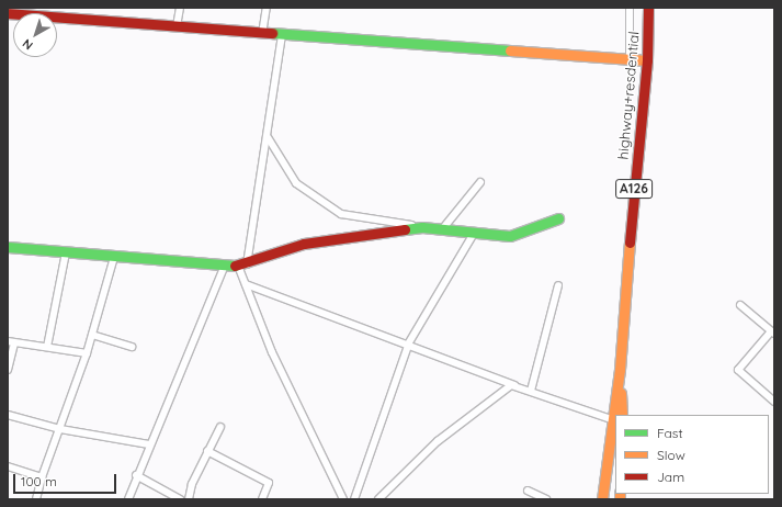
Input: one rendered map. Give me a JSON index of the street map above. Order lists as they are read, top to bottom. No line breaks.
{"streets":{"main road":["highway+resdential","A126"]},"crossings":[["highway+resdential","A126"]],"legend":["Fast","Slow","Jam"],"scale_bar":"100 m","north":"bottom left"}
